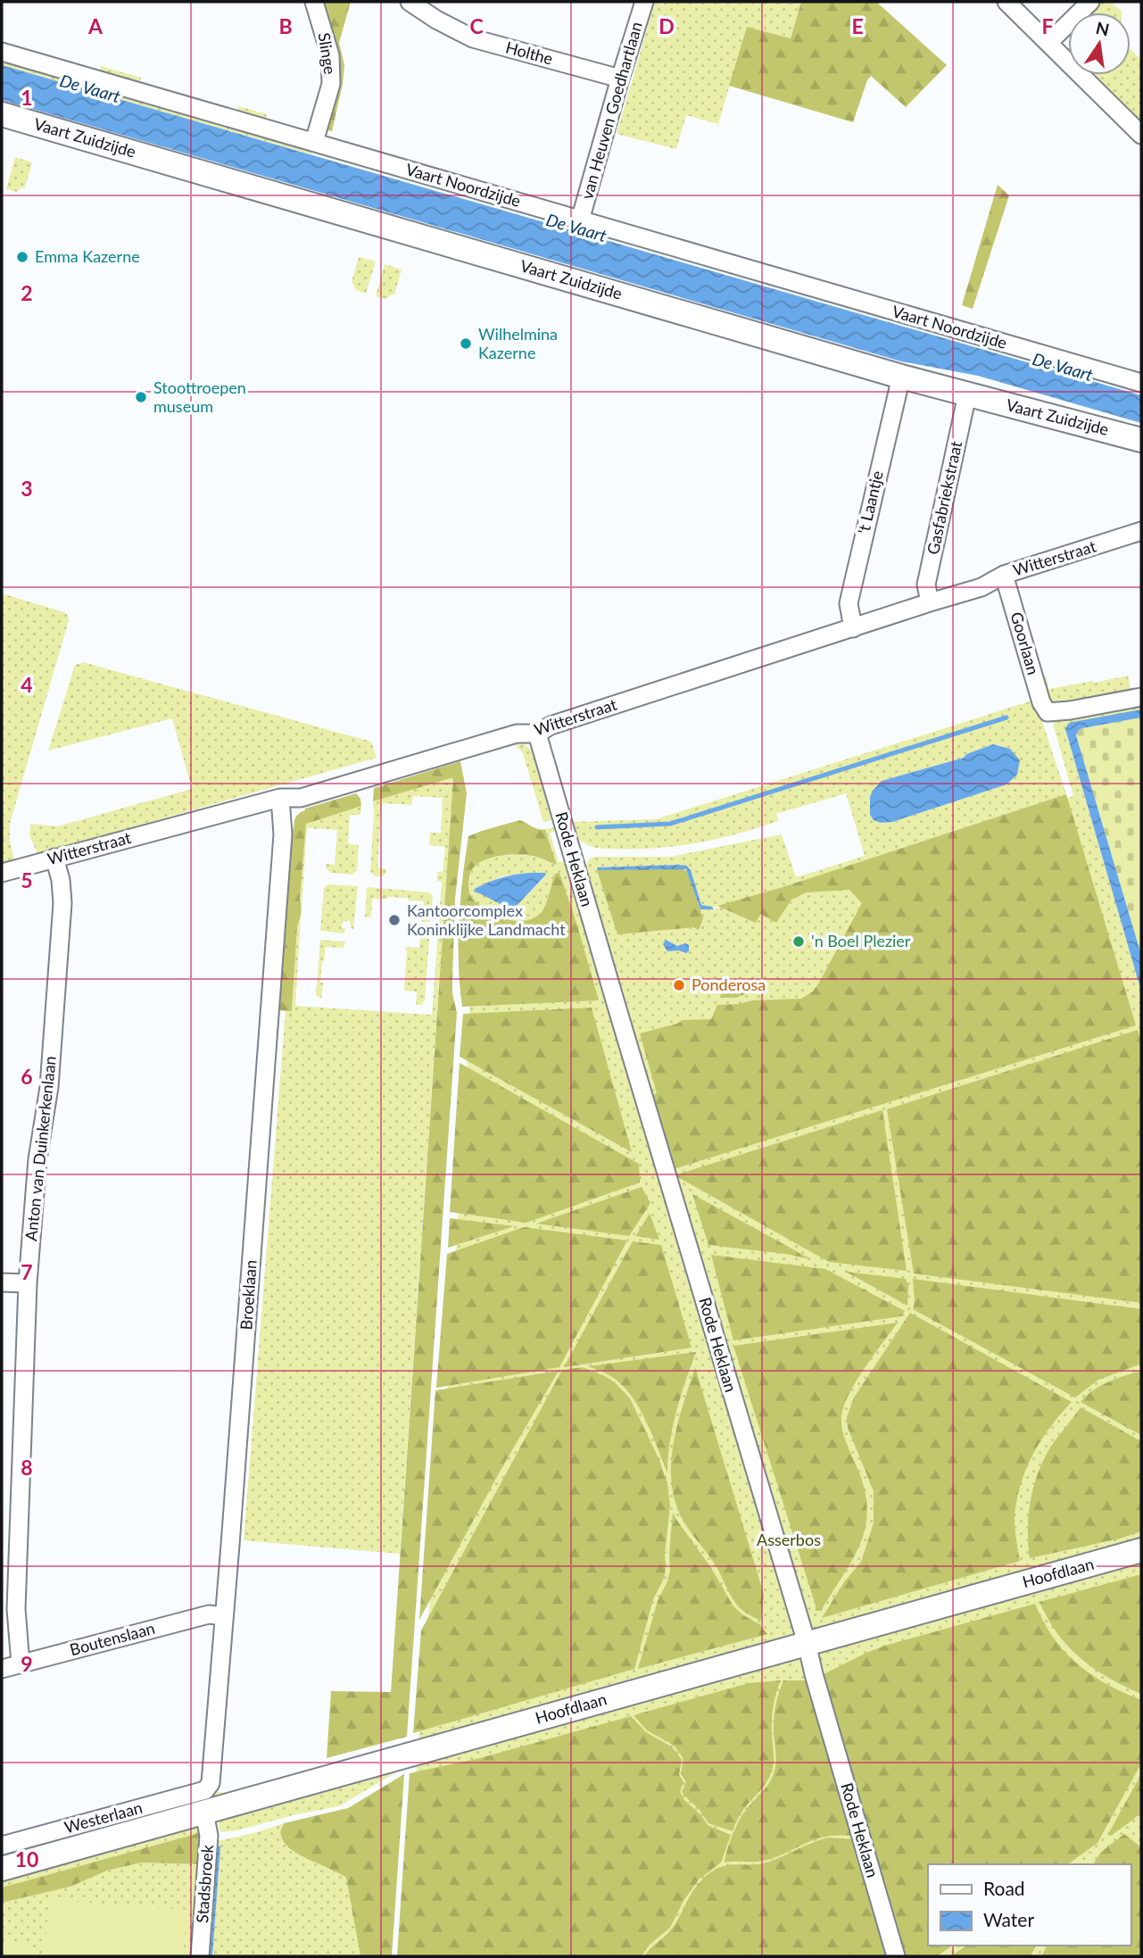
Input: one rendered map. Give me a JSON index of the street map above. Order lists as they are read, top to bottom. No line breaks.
{"streets":{"main road":["Vaart Zuidzijde","Hoofdlaan"],"street":["Slinge","Holthe","van Heuven Goedhartlaan","Vaart Noordzijde","Gasfabriekstraat","'t Laantje","Witterstraat","Goorlaan","Rode Heklaan","Anton van Duinkerkenlaan","Broeklaan","Boutenslaan","Westerlaan","Stadsbroek"]},"crossings":[["Slinge","Vaart Noordzijde"],["Holthe","van Heuven Goedhartlaan"],["van Heuven Goedhartlaan","Vaart Noordzijde"],["Vaart Zuidzijde","Gasfabriekstraat"],["Vaart Zuidzijde","'t Laantje"],["Gasfabriekstraat","Witterstraat"],["'t Laantje","Witterstraat"],["Witterstraat","Goorlaan"],["Witterstraat","Rode Heklaan"],["Witterstraat","Anton van Duinkerkenlaan"],["Witterstraat","Broeklaan"],["Rode Heklaan","Hoofdlaan"],["Anton van Duinkerkenlaan","Boutenslaan"],["Broeklaan","Hoofdlaan"],["Broeklaan","Boutenslaan"],["Broeklaan","Westerlaan"],["Broeklaan","Stadsbroek"],["Hoofdlaan","Westerlaan"],["Hoofdlaan","Stadsbroek"],["Westerlaan","Stadsbroek"]],"water":["De Vaart"],"parks":["Asserbos"],"places":["Emma Kazerne","Wilhelmina Kazerne","Stoottroepen museum","Kantoorcomplex Koninklijke Landmacht","'n Boel Plezier","Ponderosa"],"legend":["Road","Water"],"north":"top","grid":{"columns":["A","B","C","D","E","F"],"rows":["1","2","3","4","5","6","7","8","9","10"]}}
